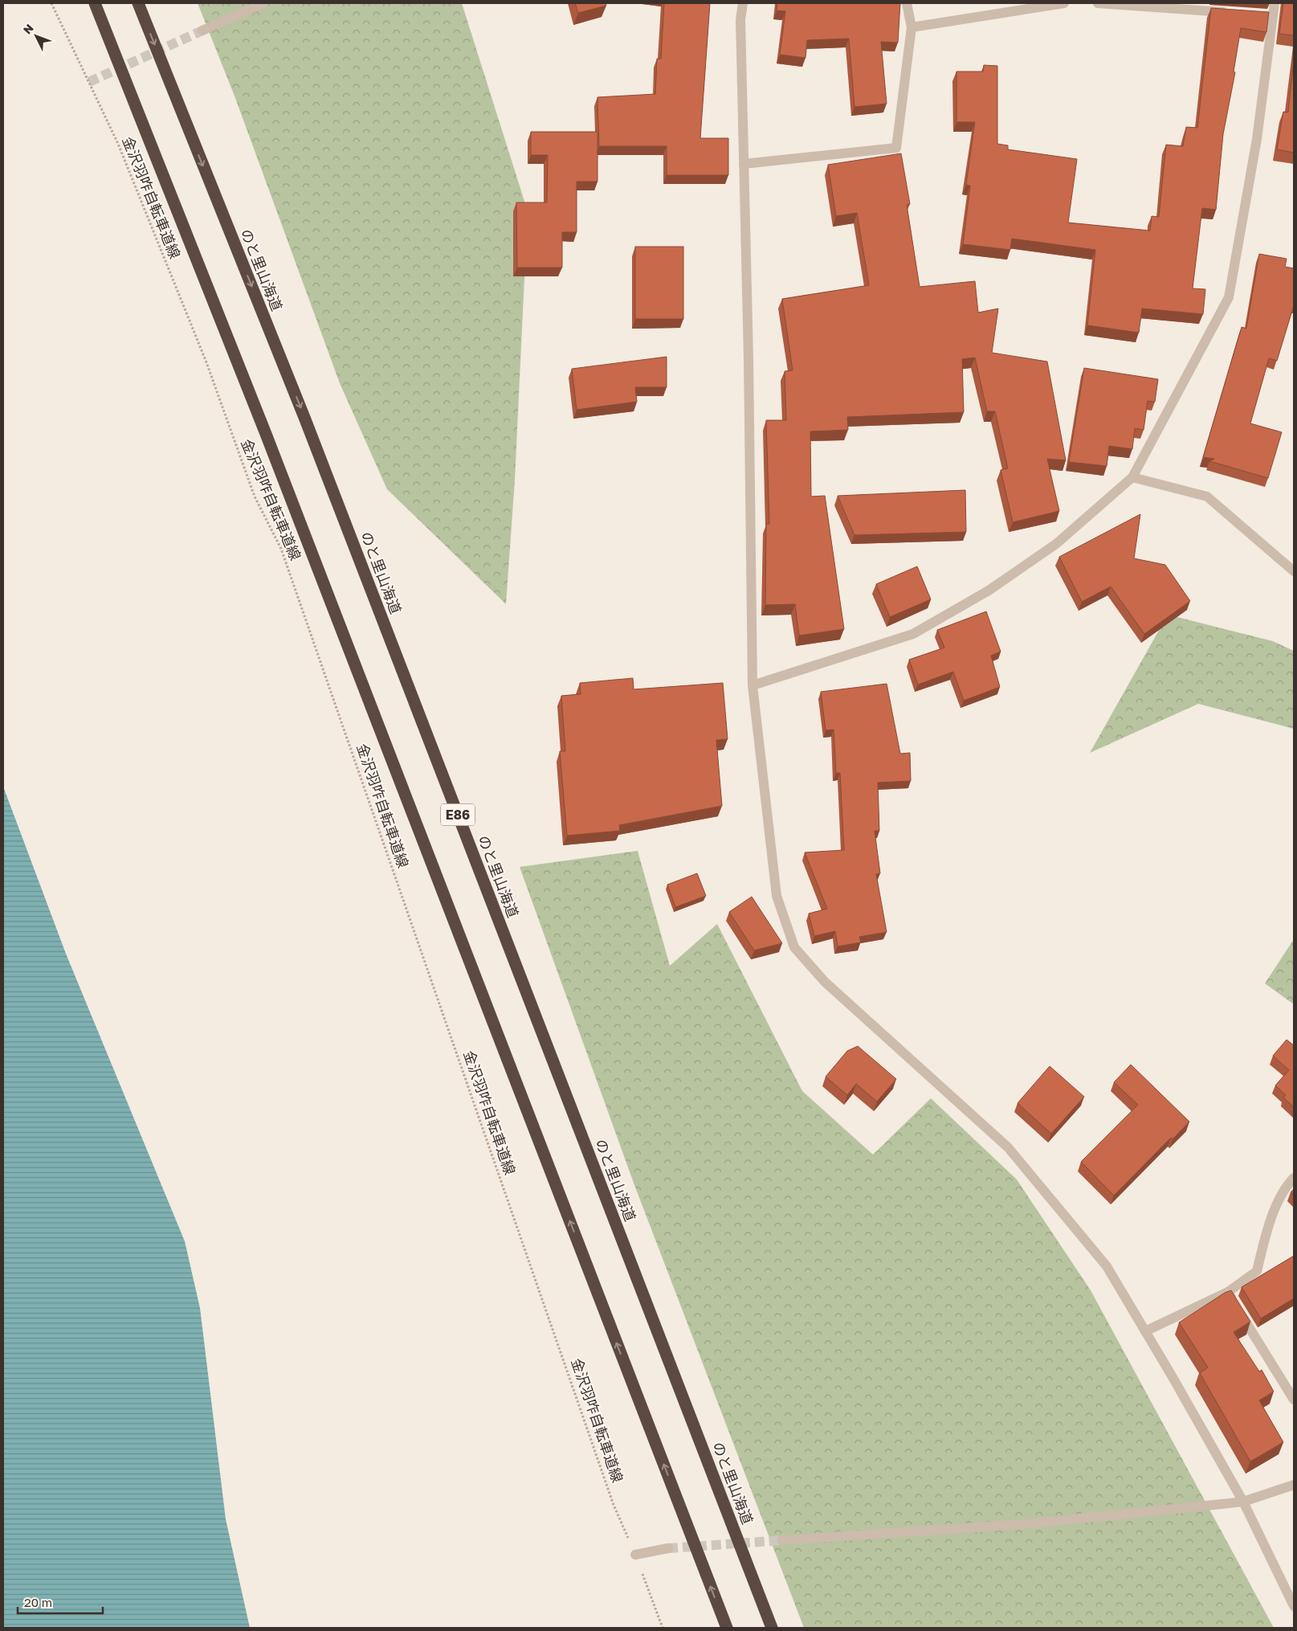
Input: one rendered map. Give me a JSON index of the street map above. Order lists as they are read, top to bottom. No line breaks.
{"streets":{"highway":["のと里山海道","E86"],"path":["金沢羽咋自転車道線"]},"scale_bar":"20 m","north":"top left"}
